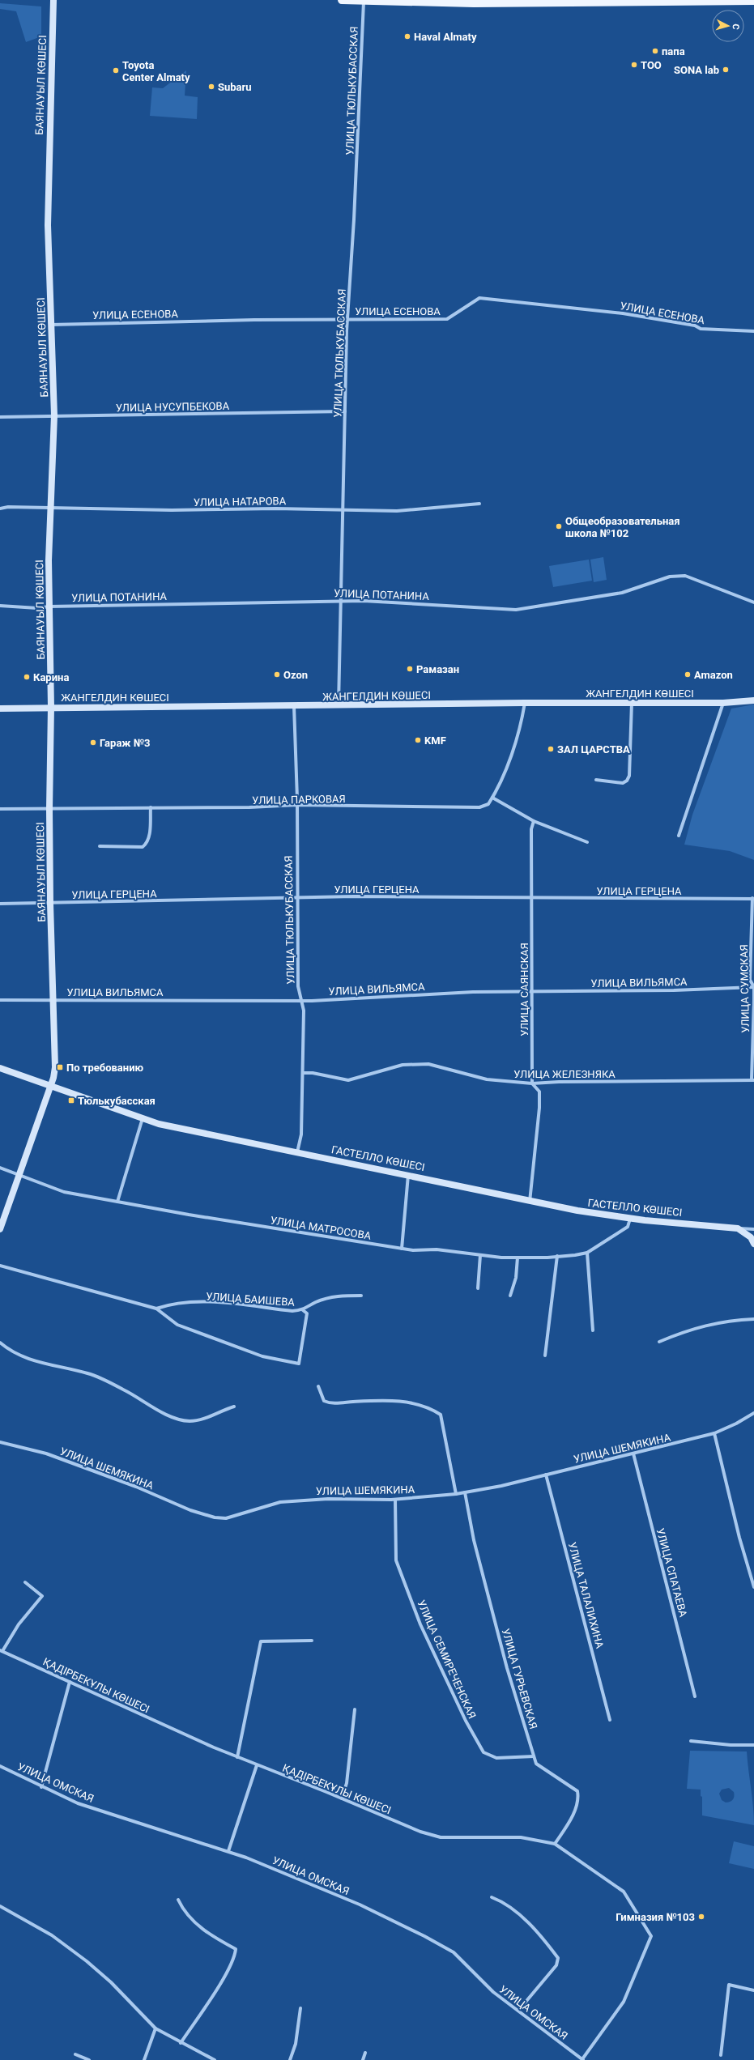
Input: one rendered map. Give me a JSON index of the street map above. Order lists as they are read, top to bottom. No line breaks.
{"streets":{"main road":["БАЯНАУЫЛ КӨШЕСІ","ЖАНГЕЛДИН КӨШЕСІ","ГАСТЕЛЛО КӨШЕСІ"],"street":["УЛИЦА ТЮЛЬКУБАССКАЯ","УЛИЦА ЕСЕНОВА","УЛИЦА НУСУПБЕКОВА","УЛИЦА НАТАРОВА","УЛИЦА ПОТАНИНА","УЛИЦА ПАРКОВАЯ","УЛИЦА ГЕРЦЕНА","УЛИЦА ВИЛЬЯМСА","УЛИЦА СУМСКАЯ","УЛИЦА САЯНСКАЯ","УЛИЦА ЖЕЛЕЗНЯКА","УЛИЦА МАТРОСОВА","УЛИЦА БАИШЕВА","УЛИЦА ШЕМЯКИНА","УЛИЦА СПАТАЕВА","УЛИЦА ТАЛАЛИХИНА","УЛИЦА СЕМИРЕЧЕНСКАЯ","УЛИЦА ГУРЬЕВСКАЯ","ҚАДІРБЕКҰЛЫ КӨШЕСІ","УЛИЦА ОМСКАЯ"]},"crossings":[["БАЯНАУЫЛ КӨШЕСІ","УЛИЦА ЕСЕНОВА"],["БАЯНАУЫЛ КӨШЕСІ","УЛИЦА НУСУПБЕКОВА"],["БАЯНАУЫЛ КӨШЕСІ","УЛИЦА НАТАРОВА"],["БАЯНАУЫЛ КӨШЕСІ","УЛИЦА ПОТАНИНА"],["БАЯНАУЫЛ КӨШЕСІ","ЖАНГЕЛДИН КӨШЕСІ"],["БАЯНАУЫЛ КӨШЕСІ","УЛИЦА ПАРКОВАЯ"],["БАЯНАУЫЛ КӨШЕСІ","УЛИЦА ГЕРЦЕНА"],["БАЯНАУЫЛ КӨШЕСІ","УЛИЦА ВИЛЬЯМСА"],["БАЯНАУЫЛ КӨШЕСІ","ГАСТЕЛЛО КӨШЕСІ"],["БАЯНАУЫЛ КӨШЕСІ","УЛИЦА МАТРОСОВА"],["УЛИЦА ТЮЛЬКУБАССКАЯ","УЛИЦА ЕСЕНОВА"],["УЛИЦА ТЮЛЬКУБАССКАЯ","УЛИЦА НУСУПБЕКОВА"],["УЛИЦА ТЮЛЬКУБАССКАЯ","УЛИЦА НАТАРОВА"],["УЛИЦА ТЮЛЬКУБАССКАЯ","УЛИЦА ПОТАНИНА"],["УЛИЦА ТЮЛЬКУБАССКАЯ","ЖАНГЕЛДИН КӨШЕСІ"],["УЛИЦА ТЮЛЬКУБАССКАЯ","УЛИЦА ПАРКОВАЯ"],["УЛИЦА ТЮЛЬКУБАССКАЯ","УЛИЦА ГЕРЦЕНА"],["УЛИЦА ТЮЛЬКУБАССКАЯ","УЛИЦА ВИЛЬЯМСА"],["УЛИЦА ТЮЛЬКУБАССКАЯ","УЛИЦА ЖЕЛЕЗНЯКА"],["УЛИЦА ТЮЛЬКУБАССКАЯ","ГАСТЕЛЛО КӨШЕСІ"],["ЖАНГЕЛДИН КӨШЕСІ","УЛИЦА ПАРКОВАЯ"],["УЛИЦА ГЕРЦЕНА","УЛИЦА СУМСКАЯ"],["УЛИЦА ГЕРЦЕНА","УЛИЦА САЯНСКАЯ"],["УЛИЦА ВИЛЬЯМСА","УЛИЦА СУМСКАЯ"],["УЛИЦА ВИЛЬЯМСА","УЛИЦА САЯНСКАЯ"],["УЛИЦА СУМСКАЯ","УЛИЦА ЖЕЛЕЗНЯКА"],["УЛИЦА САЯНСКАЯ","УЛИЦА ЖЕЛЕЗНЯКА"],["УЛИЦА САЯНСКАЯ","ГАСТЕЛЛО КӨШЕСІ"],["ГАСТЕЛЛО КӨШЕСІ","УЛИЦА МАТРОСОВА"],["УЛИЦА ШЕМЯКИНА","УЛИЦА СПАТАЕВА"],["УЛИЦА ШЕМЯКИНА","УЛИЦА ТАЛАЛИХИНА"],["УЛИЦА ШЕМЯКИНА","УЛИЦА СЕМИРЕЧЕНСКАЯ"],["УЛИЦА ШЕМЯКИНА","УЛИЦА ГУРЬЕВСКАЯ"],["УЛИЦА СЕМИРЕЧЕНСКАЯ","УЛИЦА ГУРЬЕВСКАЯ"],["УЛИЦА ГУРЬЕВСКАЯ","ҚАДІРБЕКҰЛЫ КӨШЕСІ"],["ҚАДІРБЕКҰЛЫ КӨШЕСІ","УЛИЦА ОМСКАЯ"]],"places":{"other":["Haval Almaty","папа","ТОО","SONA lab","Toyota Center Almaty","Subaru","Общеобразовательная школа №102","Рамазан","Ozon","Amazon","Карина","KMF","Гараж №3","ЗАЛ ЦАРСТВА","Гимназия №103"],"transit":["По требованию","Тюлькубасская"]},"north":"right"}
